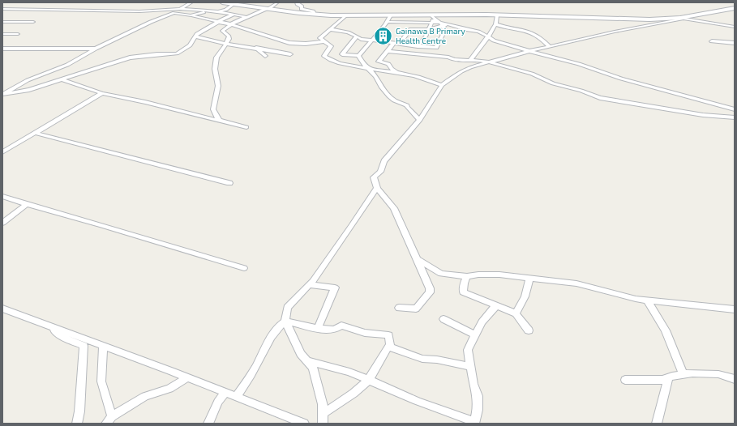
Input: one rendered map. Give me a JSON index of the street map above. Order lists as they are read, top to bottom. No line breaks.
{"places":{"building":["Gainawa B Primary Health Centre"]}}
